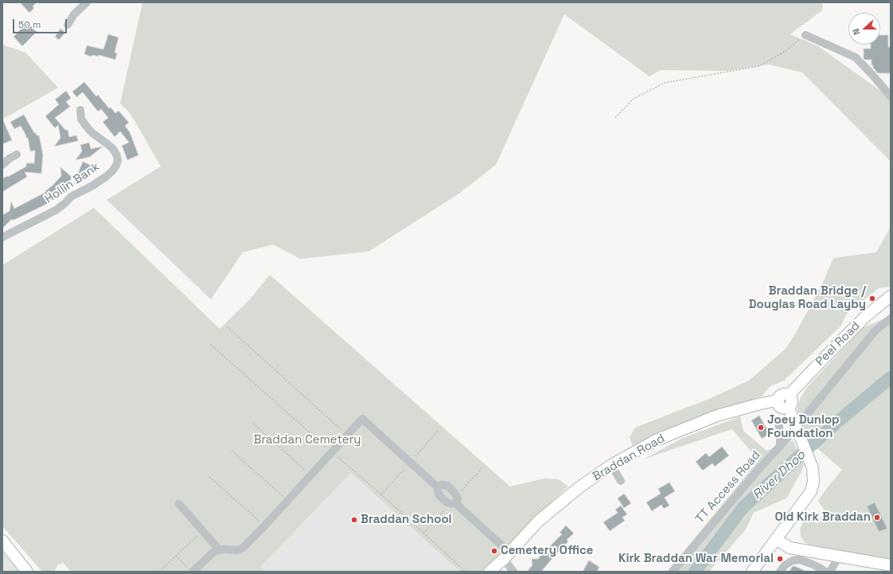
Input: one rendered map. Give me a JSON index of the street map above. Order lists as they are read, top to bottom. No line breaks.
{"streets":{"highway":["Peel Road","Braddan Road"],"street":["Hollin Bank","TT Access Road"]},"crossings":[["Peel Road","Braddan Road"]],"water":["River Dhoo"],"parks":["Braddan Cemetery"],"places":["Braddan Bridge / Douglas Road Layby","Joey Dunlop Foundation","Old Kirk Braddan","Braddan School","Cemetery Office","Kirk Braddan War Memorial"],"scale_bar":"50 m","north":"left"}
